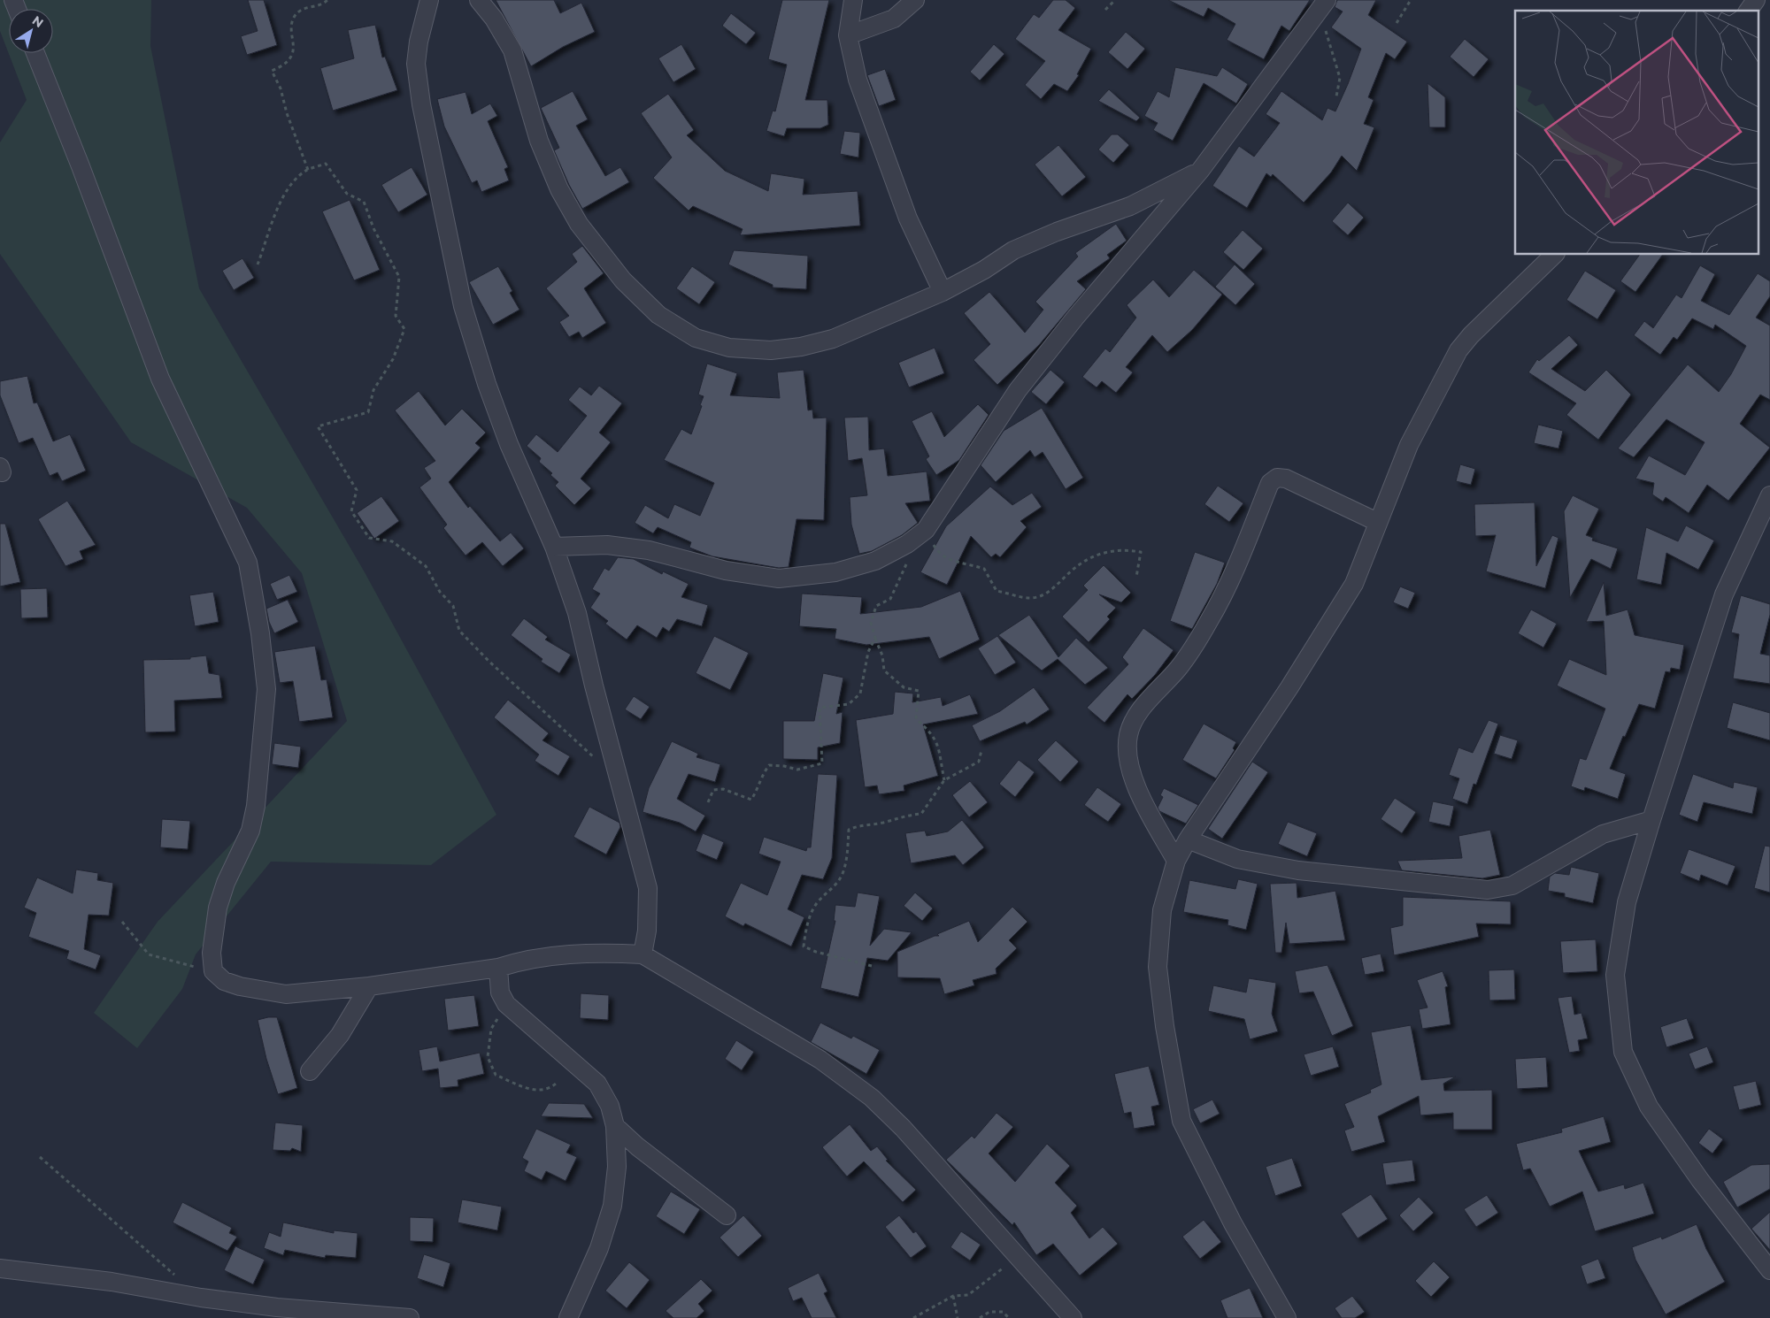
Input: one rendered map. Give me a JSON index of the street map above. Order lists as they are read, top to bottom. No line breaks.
{"north":"top right"}
